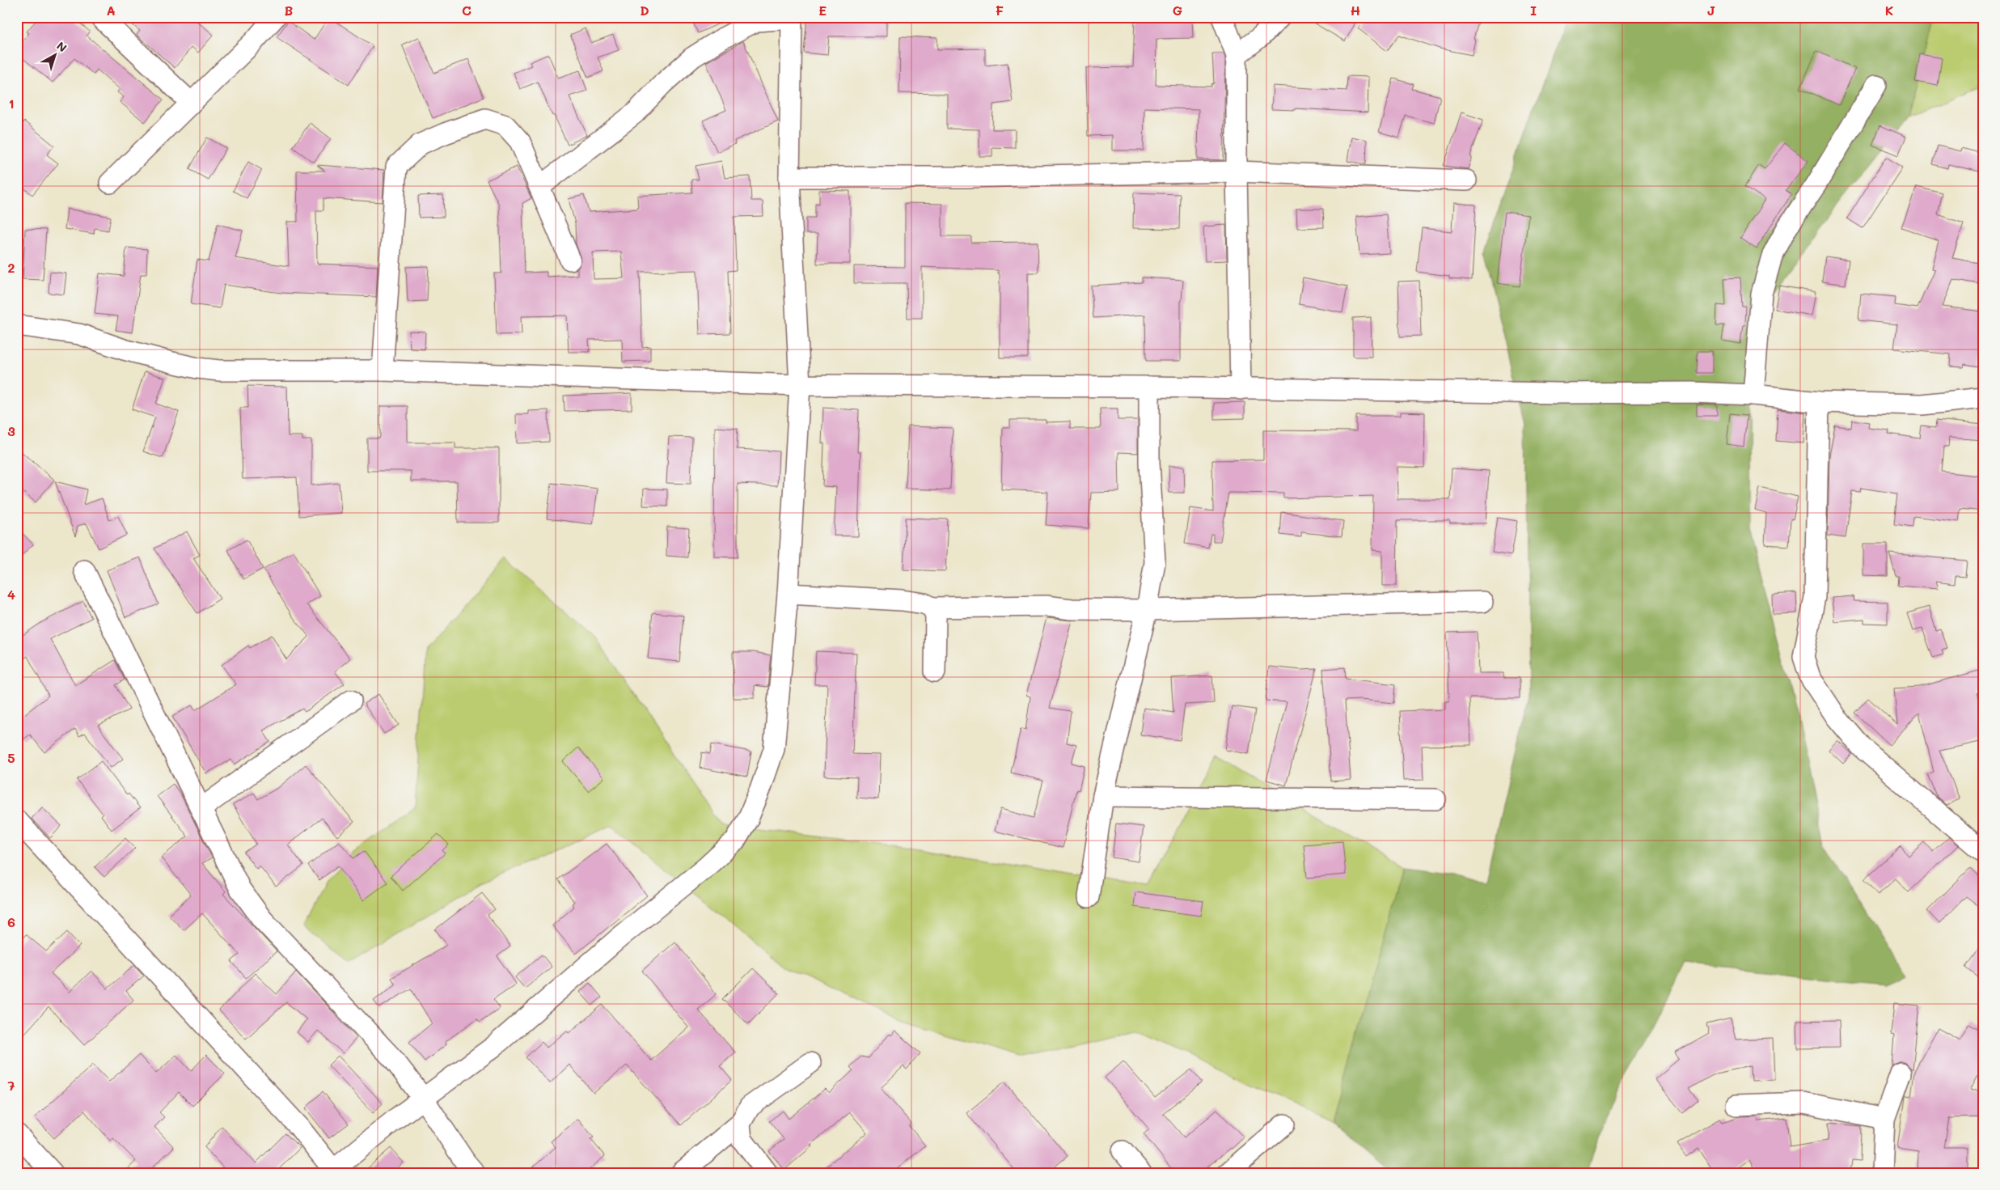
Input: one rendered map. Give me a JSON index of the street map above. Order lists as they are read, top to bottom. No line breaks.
{"north":"top right","grid":{"columns":["A","B","C","D","E","F","G","H","I","J","K"],"rows":["1","2","3","4","5","6","7"]}}
